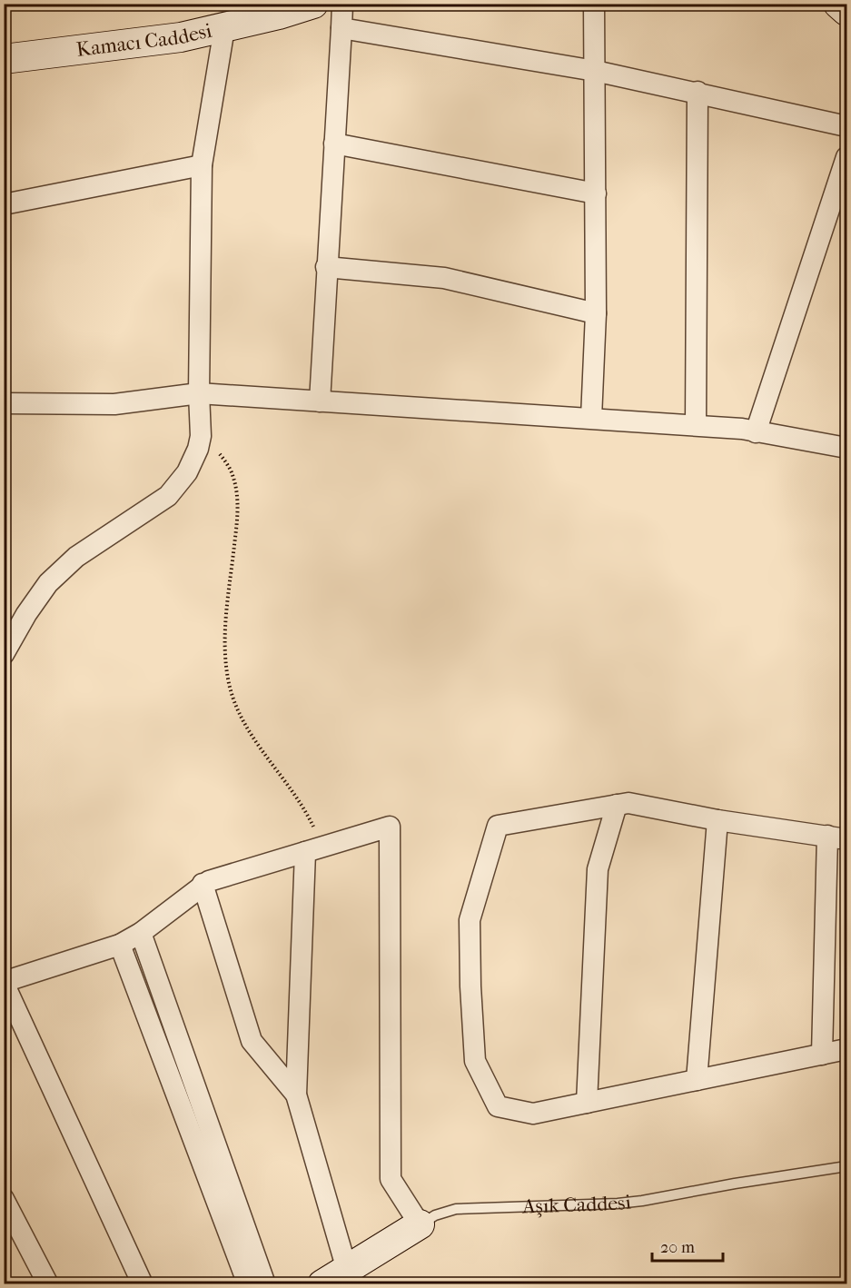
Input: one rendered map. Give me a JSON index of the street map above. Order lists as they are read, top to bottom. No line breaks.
{"streets":{"street":["Kamacı Caddesi","Aşık Caddesi"]},"scale_bar":"20 m"}
